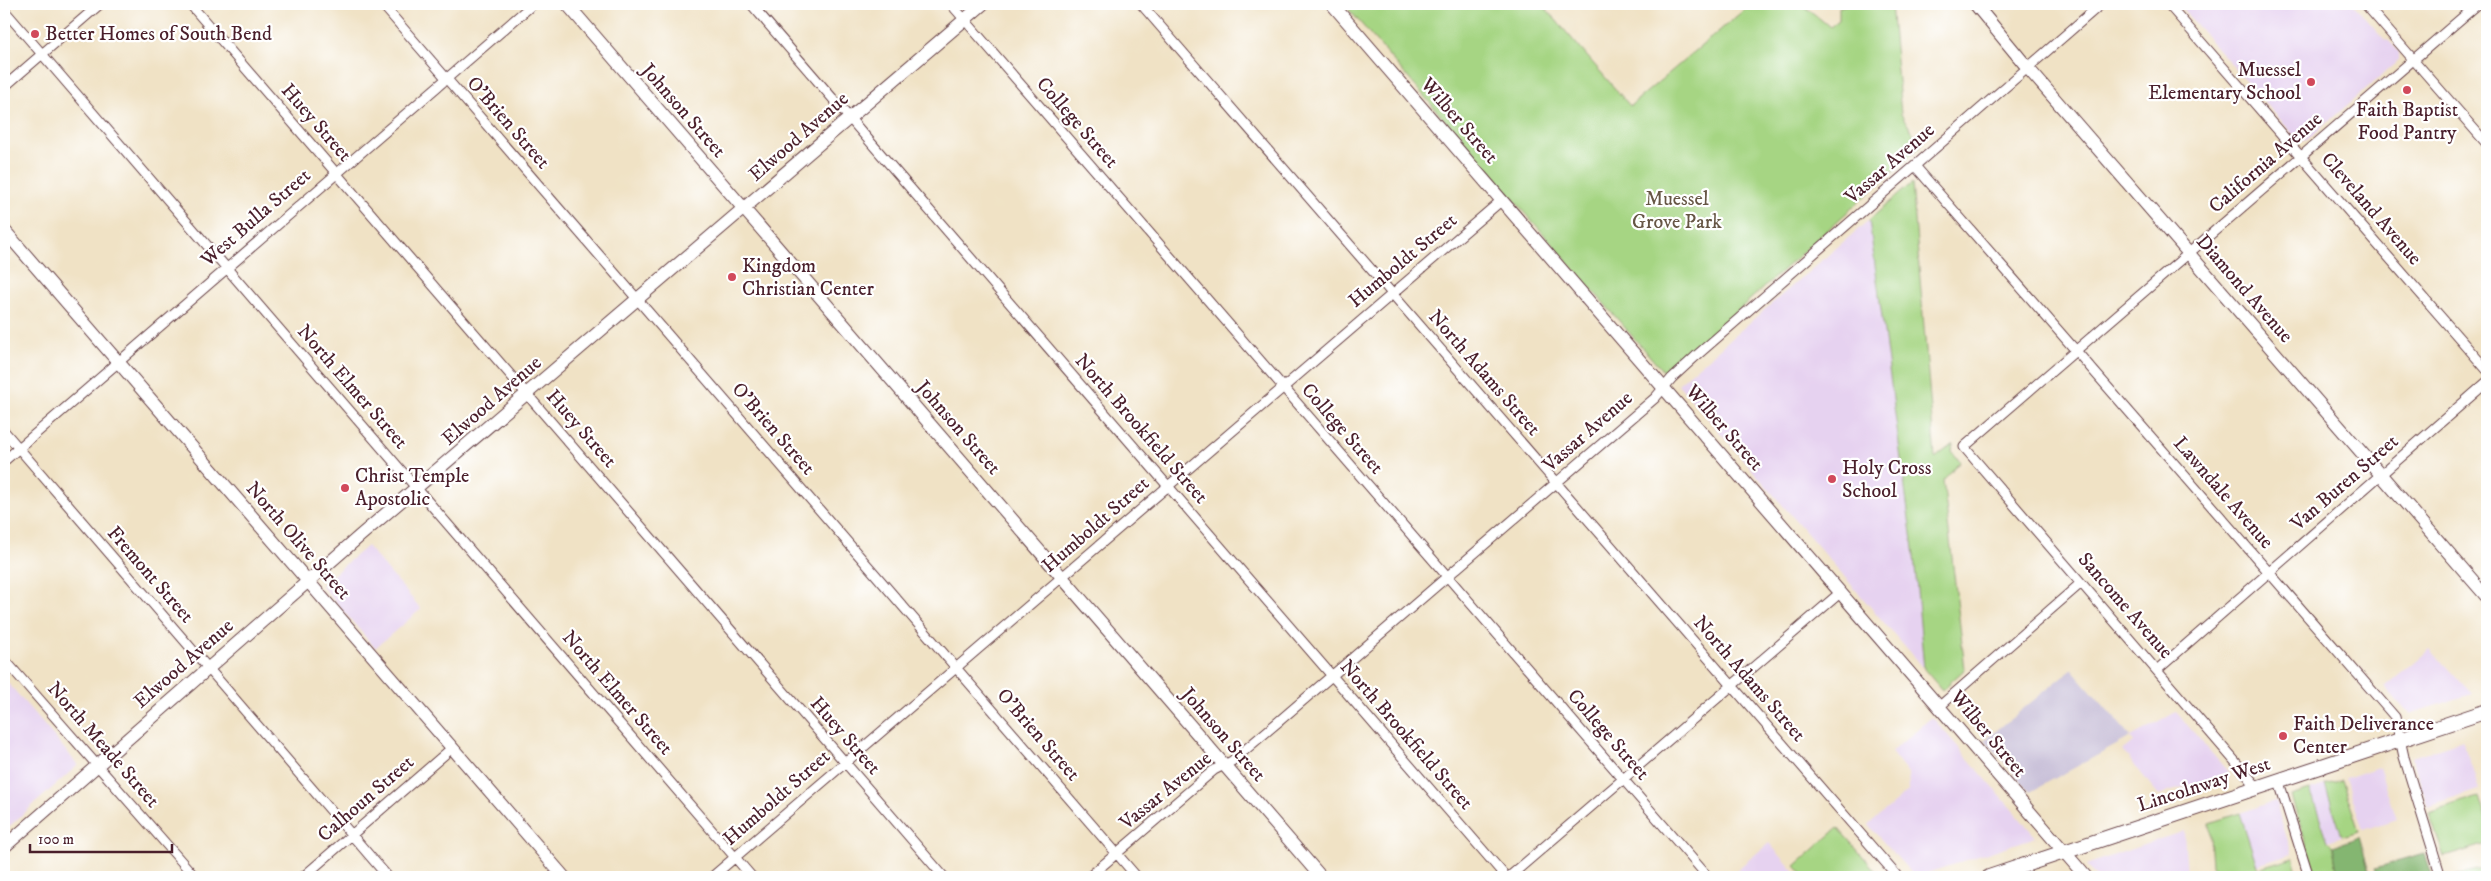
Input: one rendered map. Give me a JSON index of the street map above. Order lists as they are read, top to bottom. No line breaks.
{"streets":{"main road":["Lincolnway West"],"street":["Johnson Street","Wilber Street","Huey Street","O'Brien Street","College Street","Elwood Avenue","California Avenue","Vassar Avenue","Cleveland Avenue","West Bulla Street","Humboldt Street","Diamond Avenue","North Adams Street","North Elmer Street","North Brookfield Street","Van Buren Street","Lawndale Avenue","North Olive Street","Fremont Street","Sancome Avenue","North Meade Street","Calhoun Street"]},"crossings":[["Johnson Street","Elwood Avenue"],["Johnson Street","Vassar Avenue"],["Johnson Street","Humboldt Street"],["Wilber Street","Vassar Avenue"],["Wilber Street","Humboldt Street"],["Wilber Street","Lincolnway West"],["Huey Street","Elwood Avenue"],["Huey Street","West Bulla Street"],["Huey Street","Humboldt Street"],["O'Brien Street","Elwood Avenue"],["O'Brien Street","Vassar Avenue"],["O'Brien Street","West Bulla Street"],["O'Brien Street","Humboldt Street"],["College Street","Elwood Avenue"],["College Street","Vassar Avenue"],["College Street","Humboldt Street"],["Elwood Avenue","North Elmer Street"],["Elwood Avenue","North Brookfield Street"],["Elwood Avenue","North Olive Street"],["Elwood Avenue","Fremont Street"],["Elwood Avenue","North Meade Street"],["California Avenue","Cleveland Avenue"],["California Avenue","Diamond Avenue"],["California Avenue","Lawndale Avenue"],["California Avenue","Sancome Avenue"],["Vassar Avenue","Diamond Avenue"],["Vassar Avenue","North Adams Street"],["Vassar Avenue","North Brookfield Street"],["Vassar Avenue","Lawndale Avenue"],["West Bulla Street","North Elmer Street"],["West Bulla Street","North Olive Street"],["West Bulla Street","Fremont Street"],["Humboldt Street","North Adams Street"],["Humboldt Street","North Elmer Street"],["Humboldt Street","North Brookfield Street"],["Diamond Avenue","Van Buren Street"],["Van Buren Street","Lawndale Avenue"],["Van Buren Street","Sancome Avenue"],["Lawndale Avenue","Lincolnway West"],["North Olive Street","Calhoun Street"],["Fremont Street","Calhoun Street"],["Sancome Avenue","Lincolnway West"]],"parks":["Muessel Grove Park"],"places":["Better Homes of South Bend","Muessel Elementary School","Faith Baptist Food Pantry","Kingdom Christian Center","Holy Cross School","Christ Temple Apostolic","Faith Deliverance Center"],"scale_bar":"100 m"}
